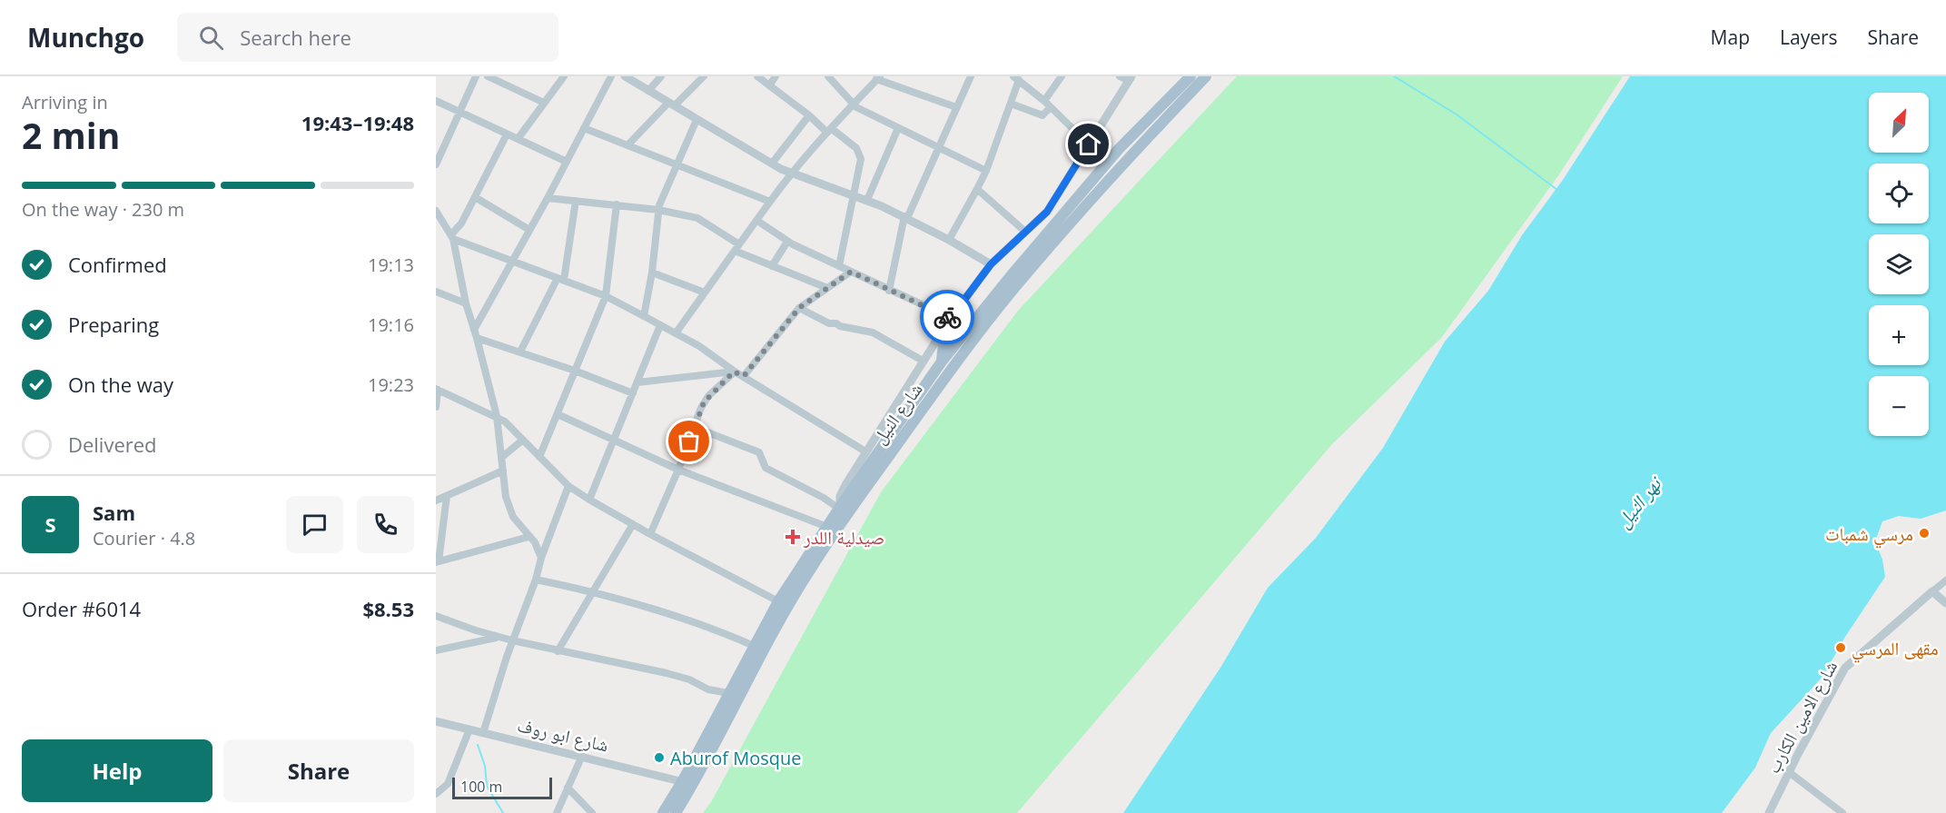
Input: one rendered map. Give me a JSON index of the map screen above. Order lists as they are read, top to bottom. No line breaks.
{"streets":{"main road":["شارع النيل"],"street":["شارع الامين الكارب","شارع ابو روف"]},"crossings":[["شارع النيل","شارع ابو روف"]],"water":["نهر النيل"],"places":{"other":["مرسي شمبات","مقهى المرسي","Aburof Mosque"],"health":["صيدلية اللدر"]},"scale_bar":"100 m","north":"top right","page":{"header":"Munchgo","search":"Search here","nav":["Map","Layers","Share"],"heading":["2 min","Arriving in","19:43–19:48"],"panel":["Sam","Courier · 4.8","Order #6014","$8.53"],"map_buttons":["+","−"],"bar":"On the way · 230 m","list":[["Confirmed","19:13"],["Preparing","19:16"],["On the way","19:23"],"Delivered"],"round":"S","buttons":["Help","Share"],"scale":"100 m"}}
